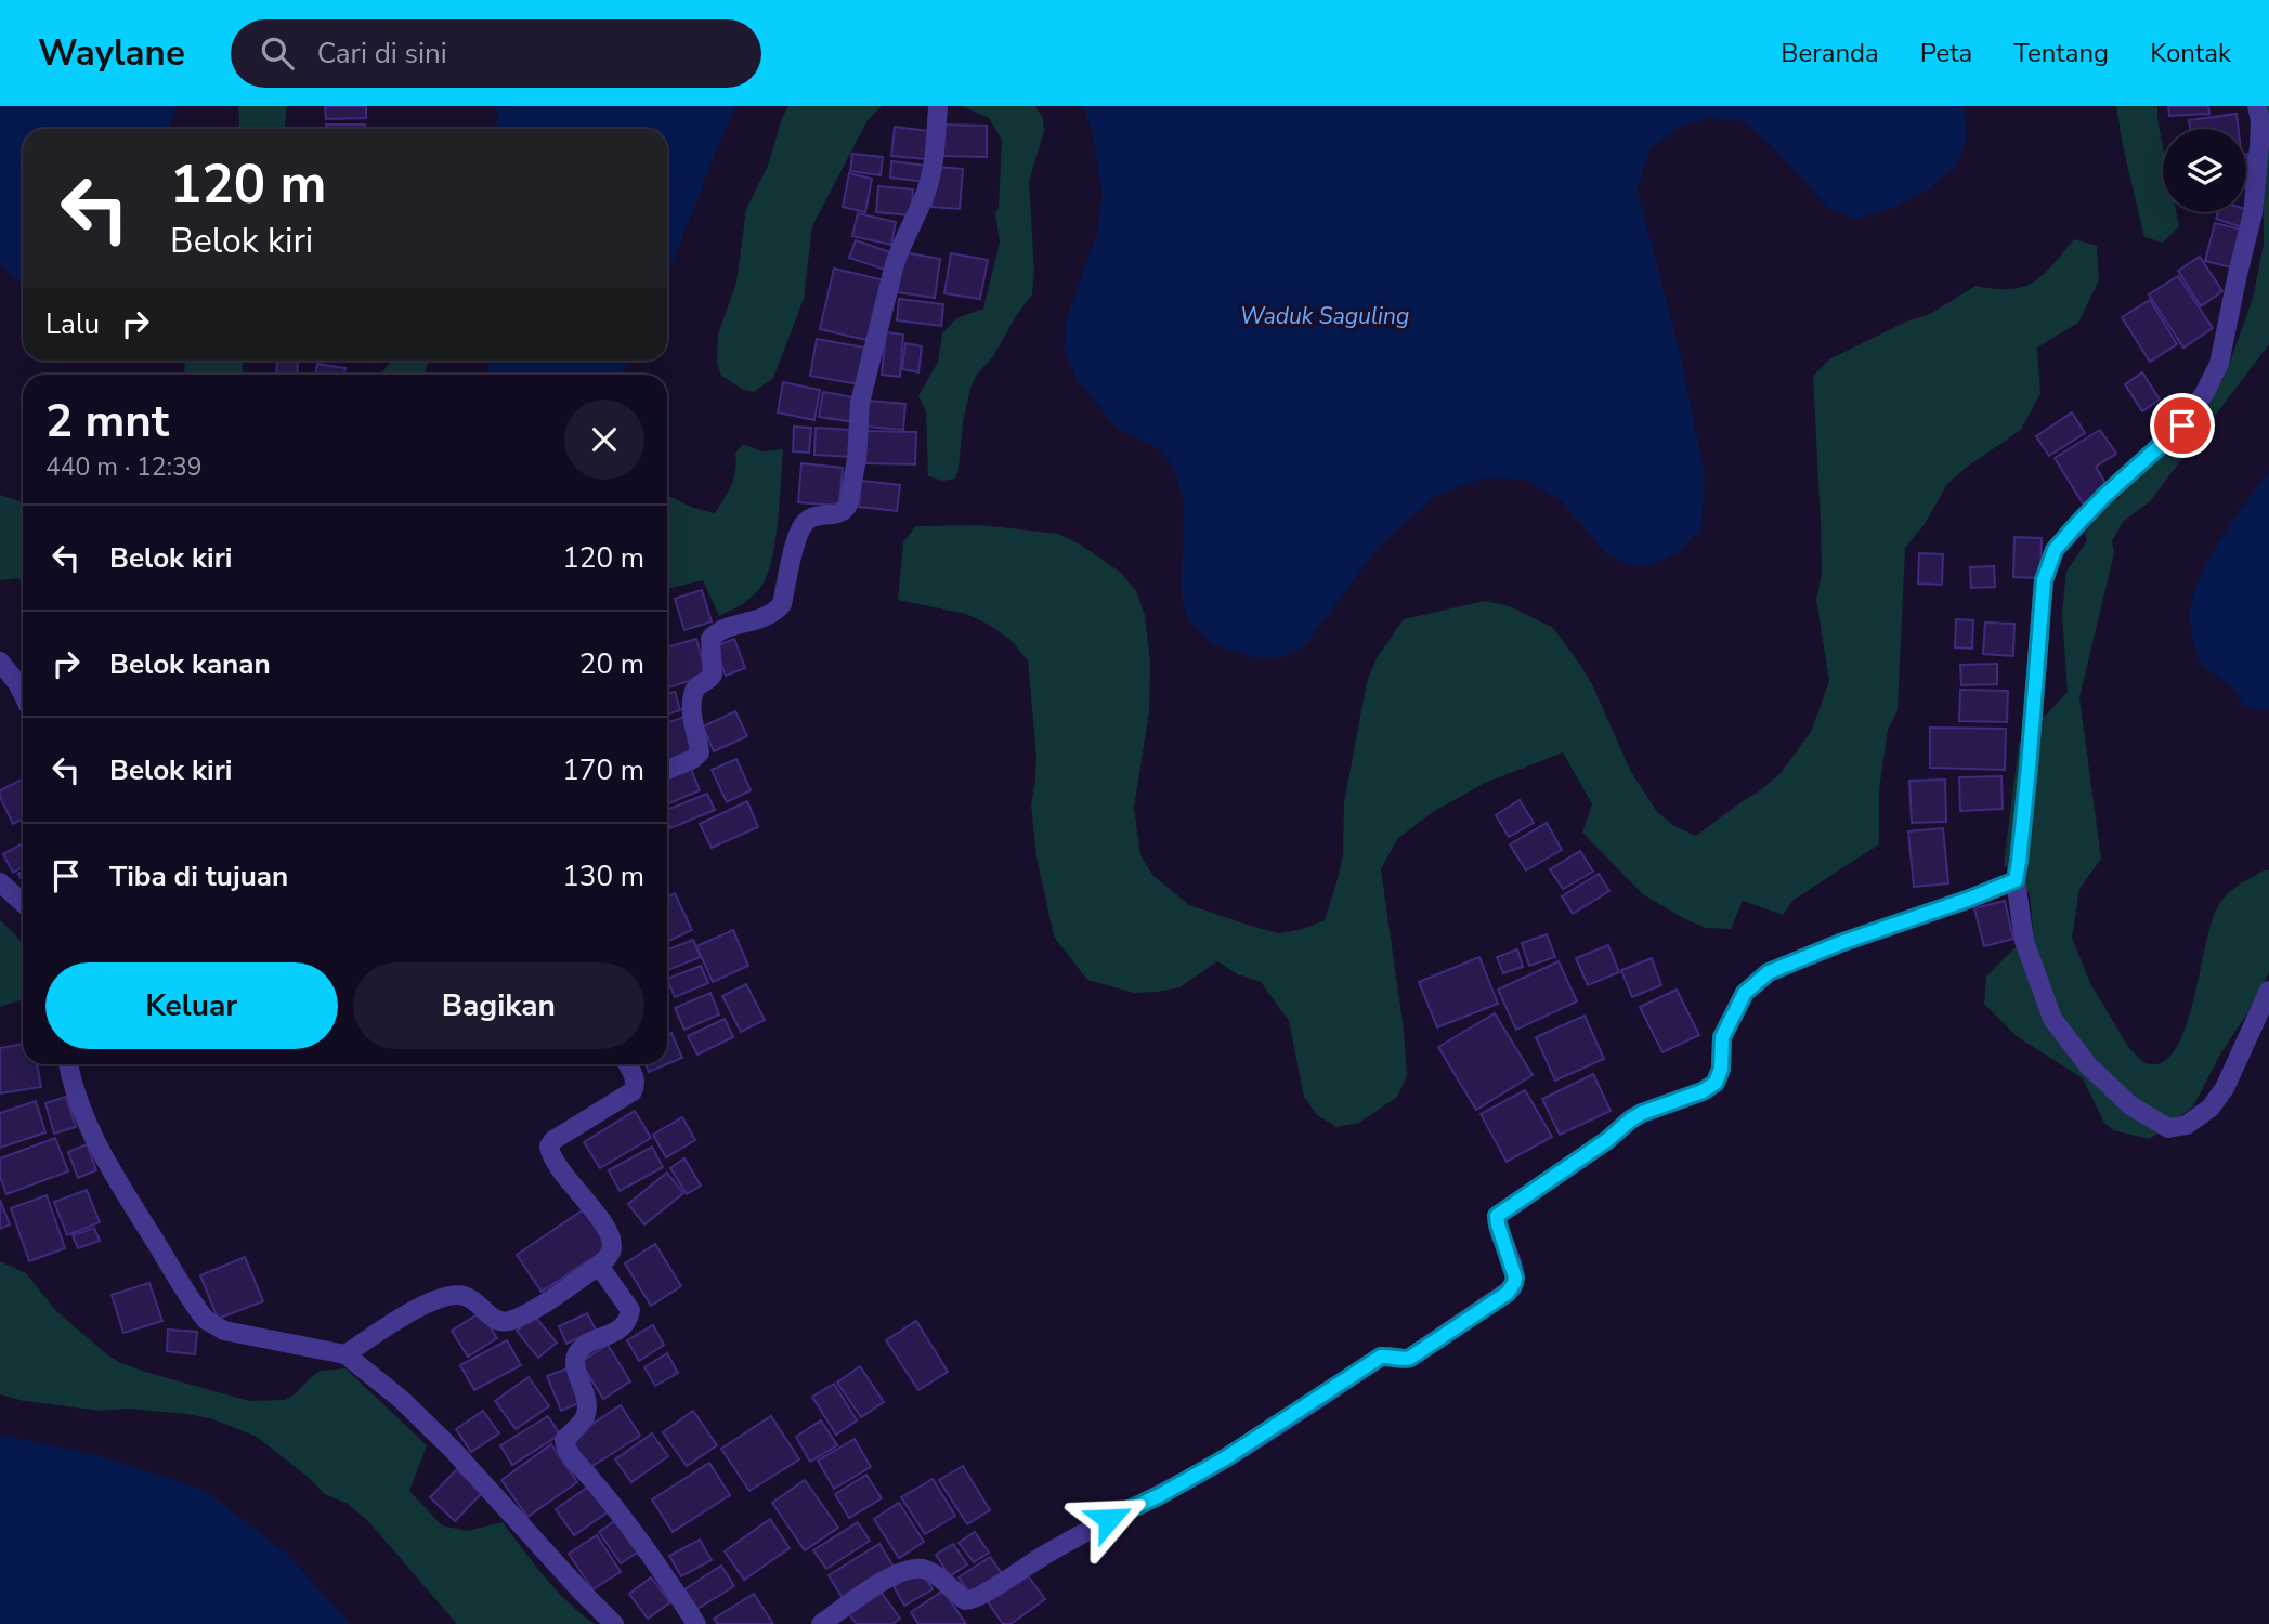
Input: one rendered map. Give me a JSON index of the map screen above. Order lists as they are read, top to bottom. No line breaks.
{"water":["Waduk Saguling"],"page":{"header":"Waylane","search":"Cari di sini","nav":["Beranda","Peta","Tentang","Kontak"],"turn":["120 m","Belok kiri"],"then":"Lalu","heading":["2 mnt","440 m · 12:39"],"list":[{"name":"Belok kiri","value":"120 m"},{"name":"Belok kanan","value":"20 m"},{"name":"Belok kiri","value":"170 m"},{"name":"Tiba di tujuan","value":"130 m"}],"buttons":["Keluar","Bagikan"]}}
